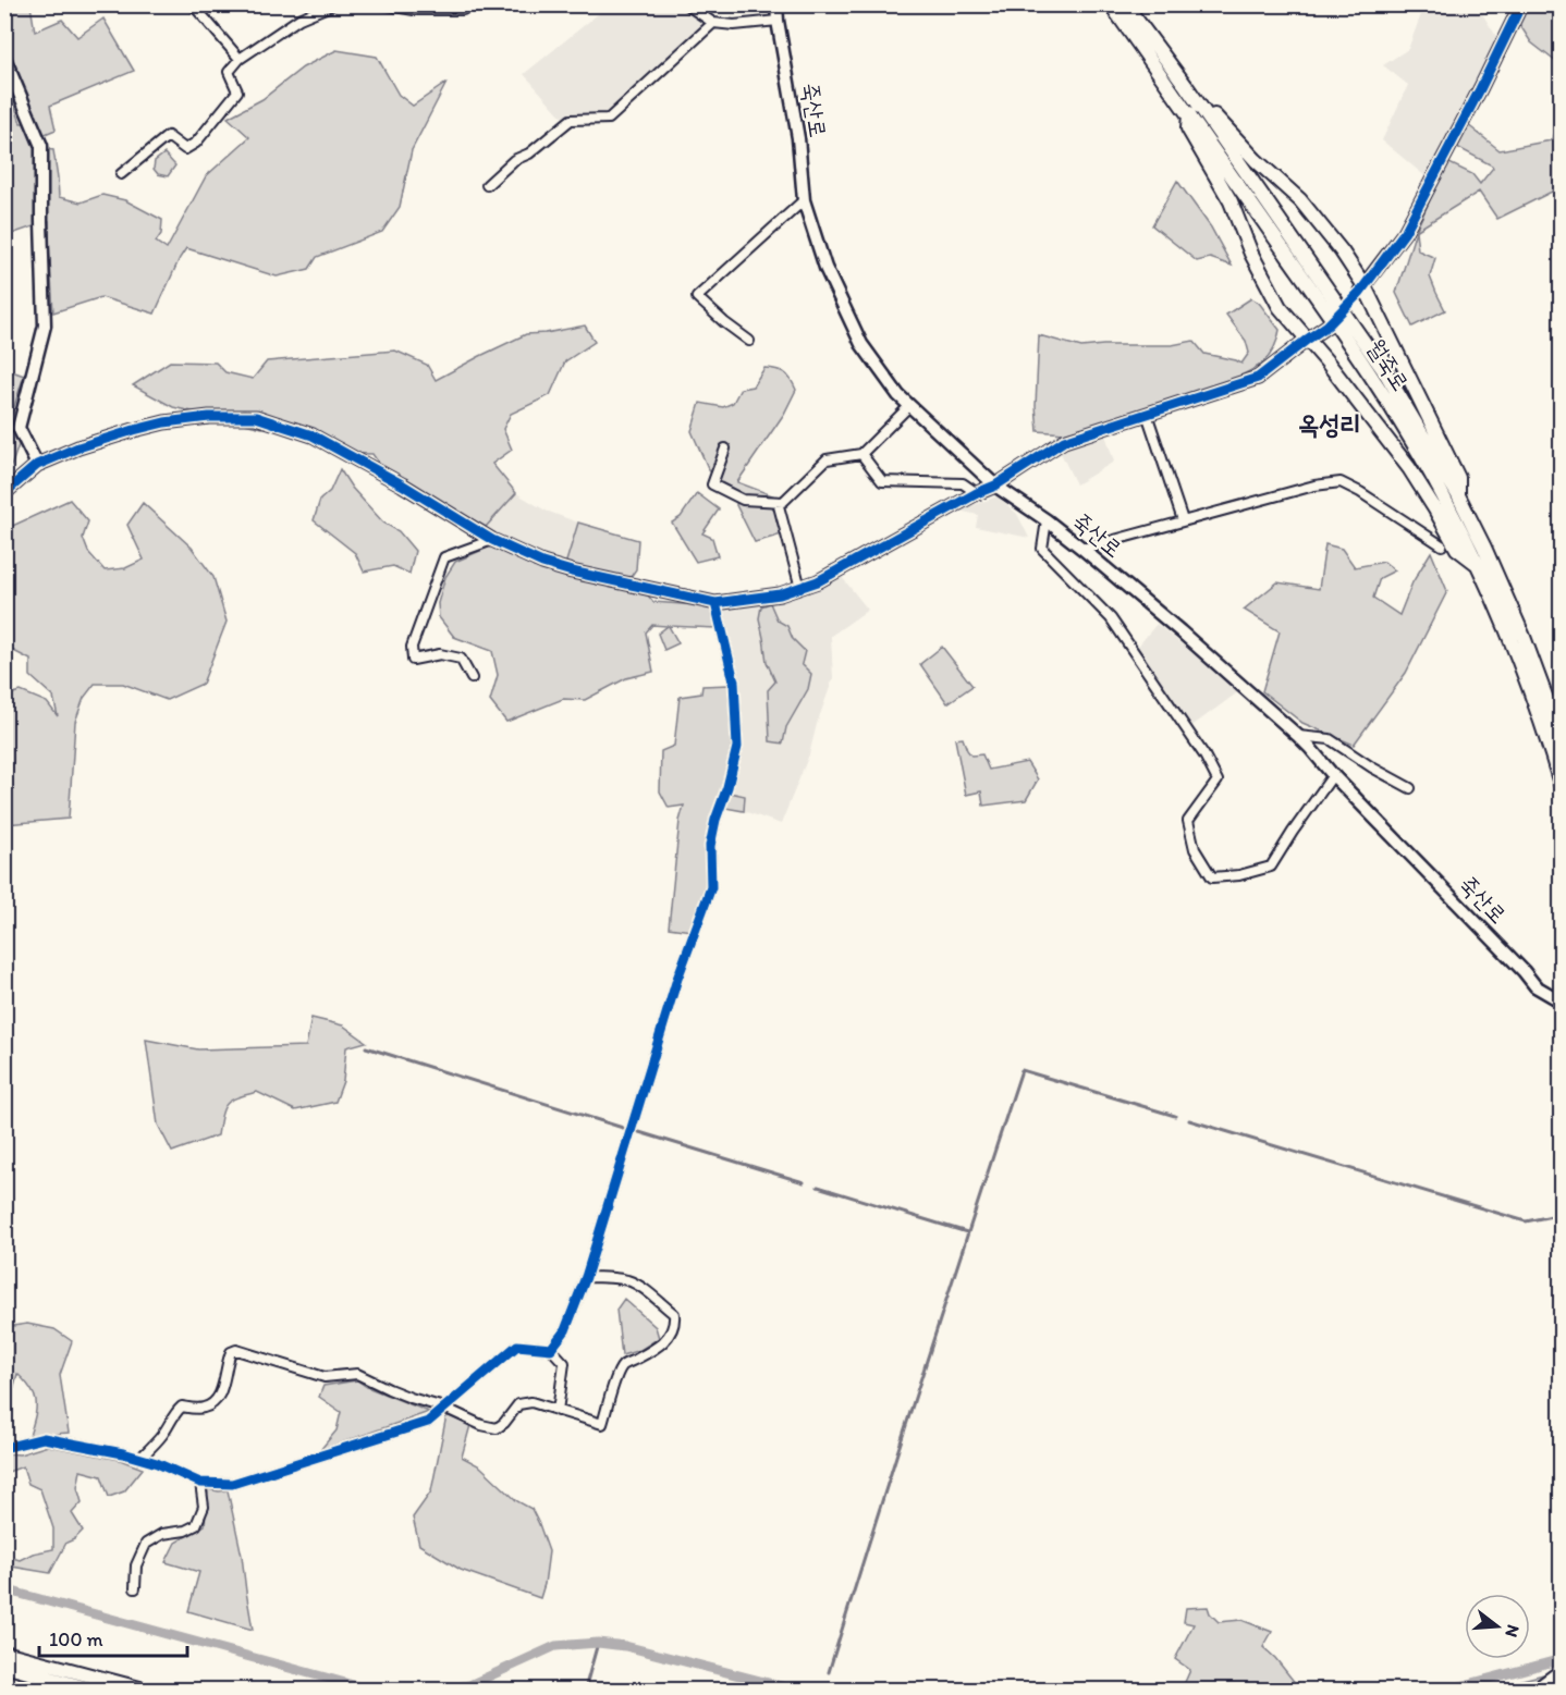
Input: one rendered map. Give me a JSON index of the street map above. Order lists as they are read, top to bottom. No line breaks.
{"streets":{"main road":["월죽로"],"street":["죽산로"]},"districts":["옥성리"],"scale_bar":"100 m","north":"right"}
